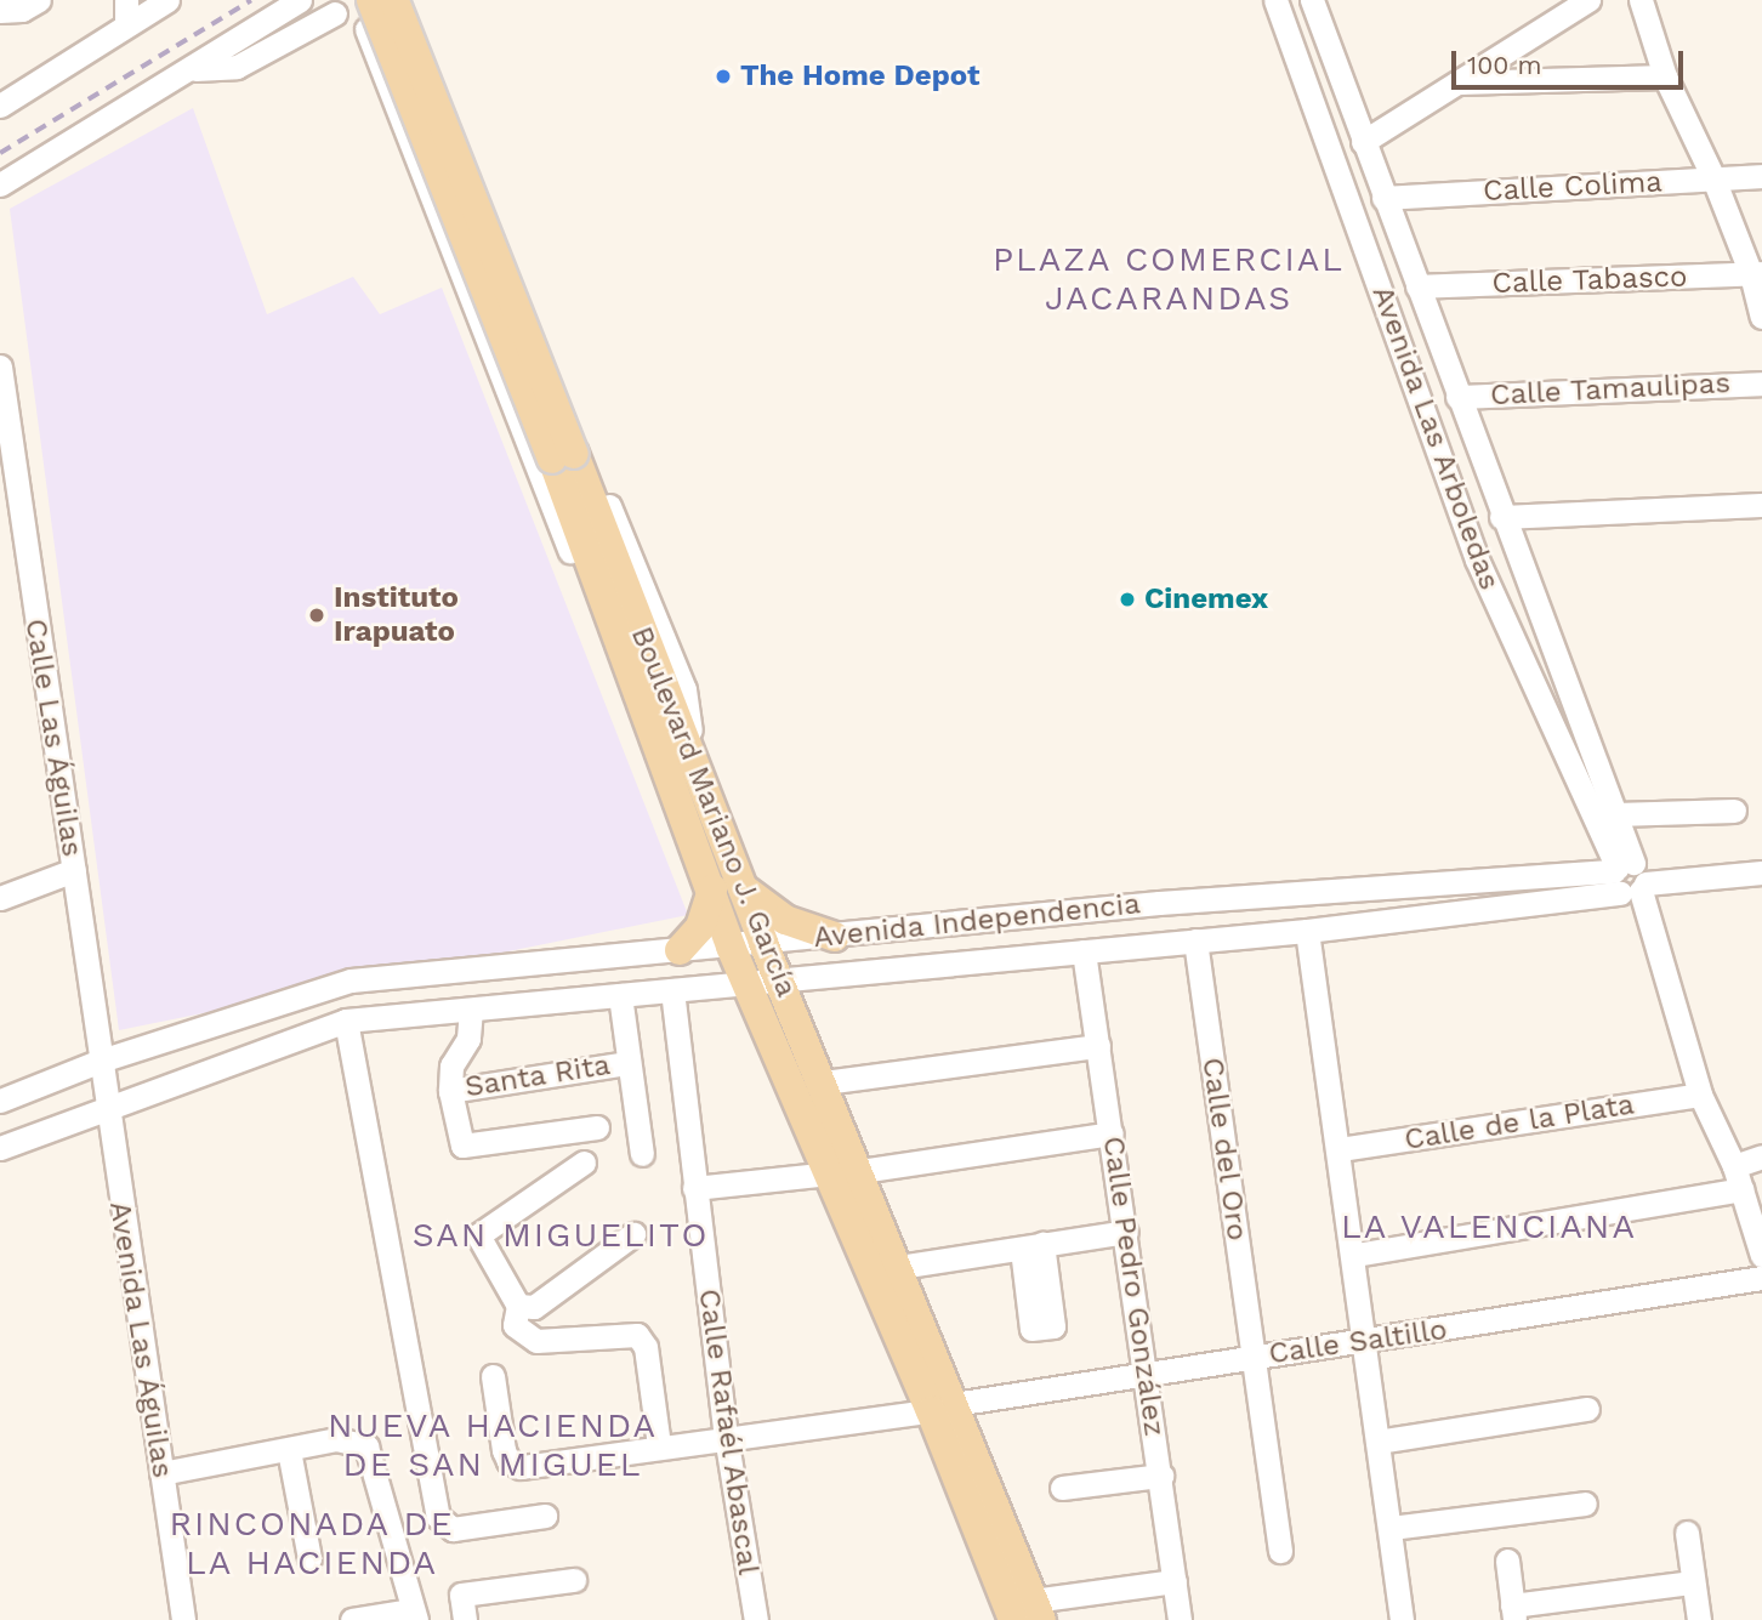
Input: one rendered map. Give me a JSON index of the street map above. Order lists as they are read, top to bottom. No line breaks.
{"streets":{"main road":["Boulevard Mariano J. García"],"street":["Calle Colima","Calle Tabasco","Calle Tamaulipas","Avenida Las Arboledas","Calle Las Águilas","Avenida Independencia","Santa Rita","Calle de la Plata","Calle del Oro","Calle Pedro González","Avenida Las Águilas","Calle Saltillo","Calle Rafaél Abascal"]},"crossings":[["Calle Colima","Avenida Las Arboledas"],["Calle Tabasco","Avenida Las Arboledas"],["Calle Tamaulipas","Avenida Las Arboledas"],["Avenida Las Arboledas","Avenida Independencia"],["Calle Las Águilas","Avenida Independencia"],["Calle Las Águilas","Avenida Las Águilas"],["Boulevard Mariano J. García","Avenida Independencia"],["Boulevard Mariano J. García","Calle Saltillo"],["Avenida Independencia","Calle del Oro"],["Avenida Independencia","Calle Pedro González"],["Avenida Independencia","Avenida Las Águilas"],["Avenida Independencia","Calle Rafaél Abascal"],["Calle del Oro","Calle Saltillo"],["Calle Pedro González","Calle Saltillo"],["Calle Saltillo","Calle Rafaél Abascal"]],"districts":["PLAZA COMERCIAL JACARANDAS","LA VALENCIANA","SAN MIGUELITO","NUEVA HACIENDA DE SAN MIGUEL","RINCONADA DE LA HACIENDA"],"places":["The Home Depot","Cinemex","Instituto Irapuato"],"scale_bar":"100 m"}
